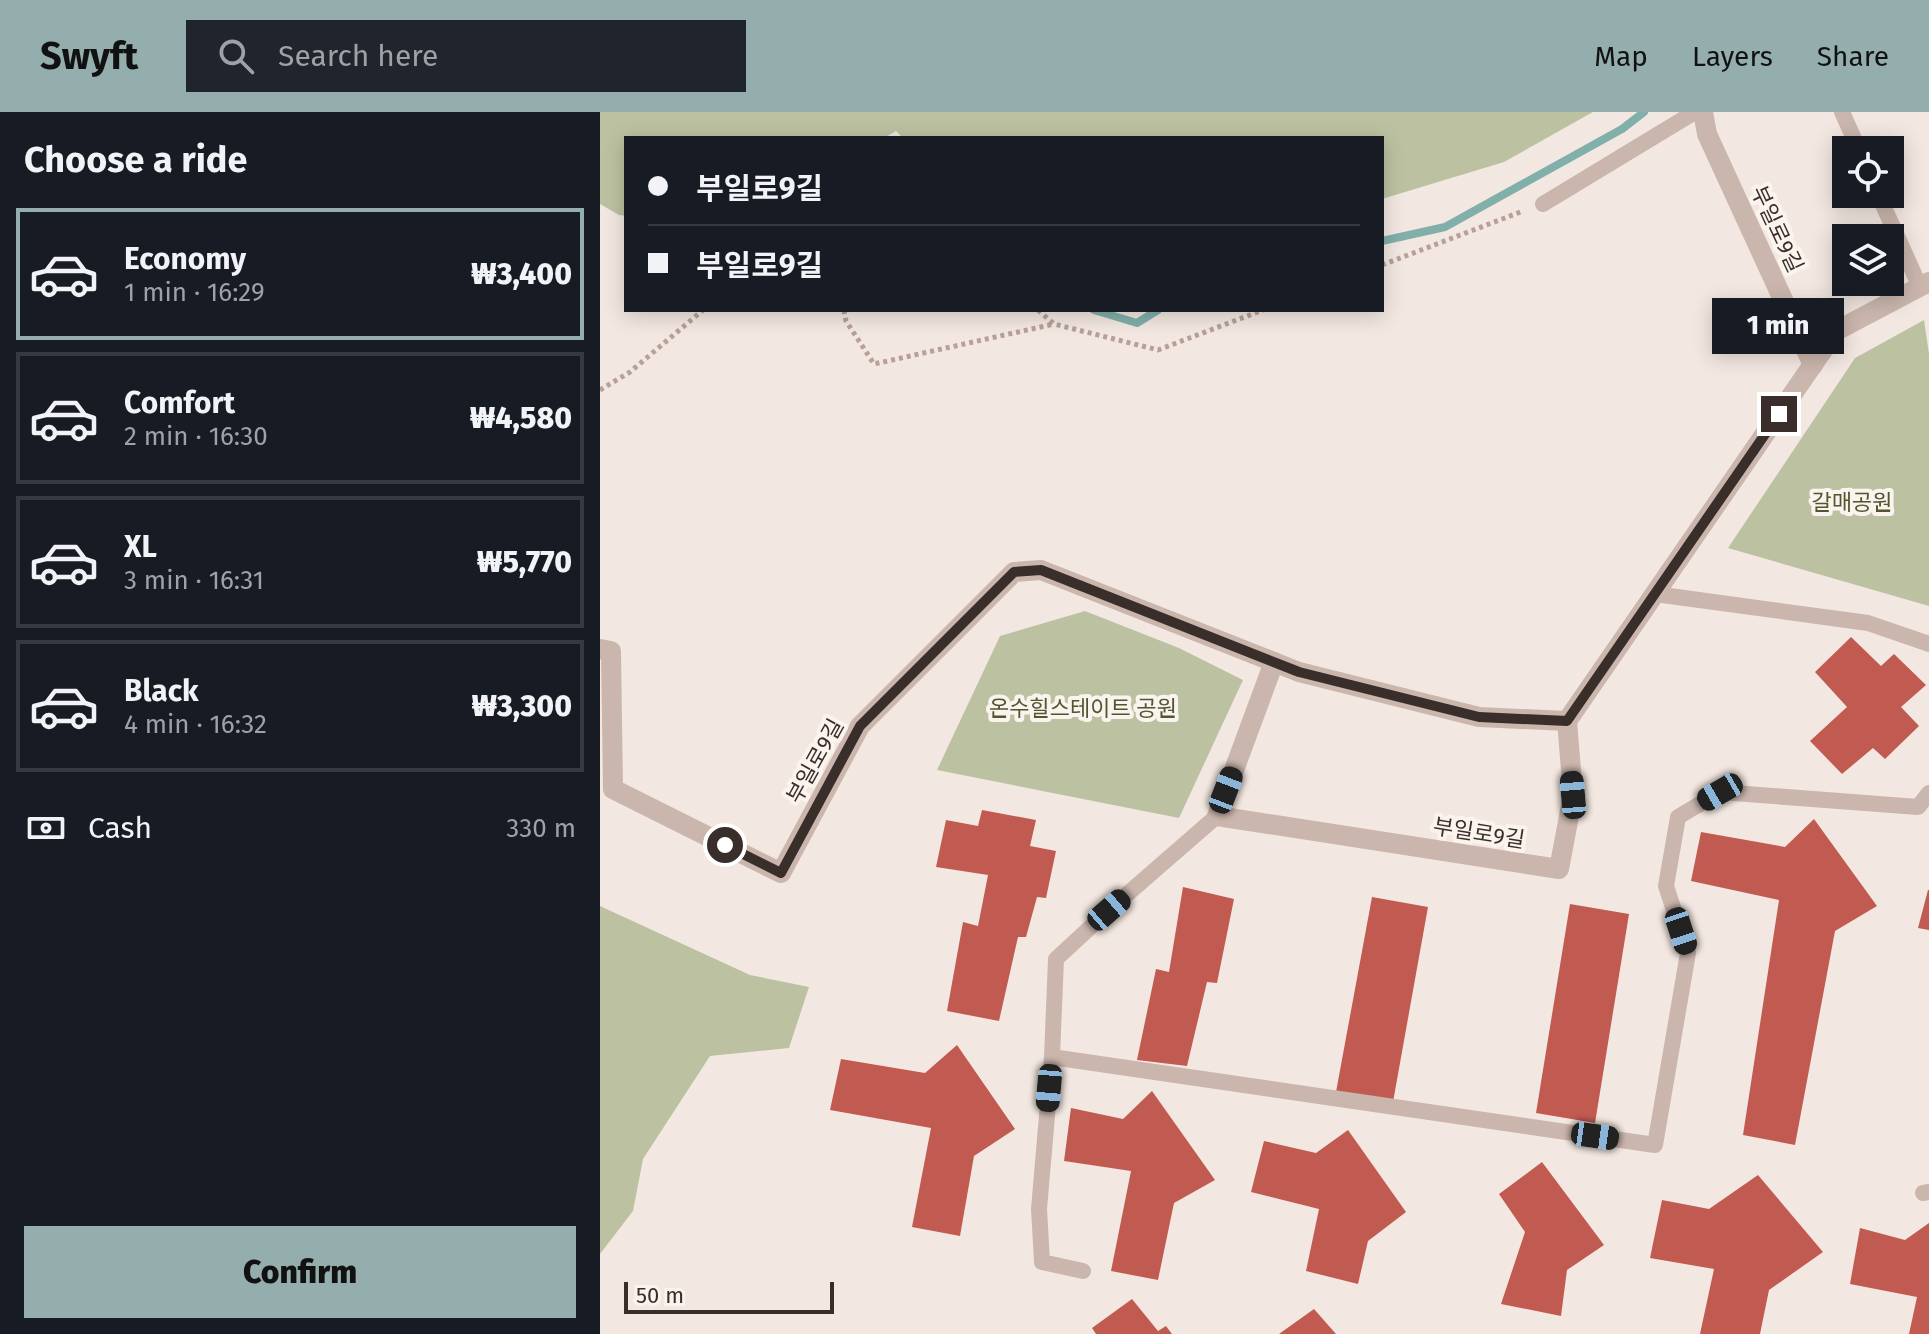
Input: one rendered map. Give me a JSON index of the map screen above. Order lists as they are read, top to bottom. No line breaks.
{"streets":{"street":["부일로9길"]},"parks":["갈매공원","온수힐스테이트 공원"],"scale_bar":"50 m","page":{"header":"Swyft","search":"Search here","nav":["Map","Layers","Share"],"heading":"Choose a ride","banner":["부일로9길","부일로9길"],"list":[{"name":"Economy","note":"1 min · 16:29","value":"₩3,400"},{"name":"Comfort","note":"2 min · 16:30","value":"₩4,580"},{"name":"XL","note":"3 min · 16:31","value":"₩5,770"},{"name":"Black","note":"4 min · 16:32","value":"₩3,300"}],"bubble":"1 min","pay":["Cash","330 m"],"buttons":"Confirm","scale":"50 m"}}
